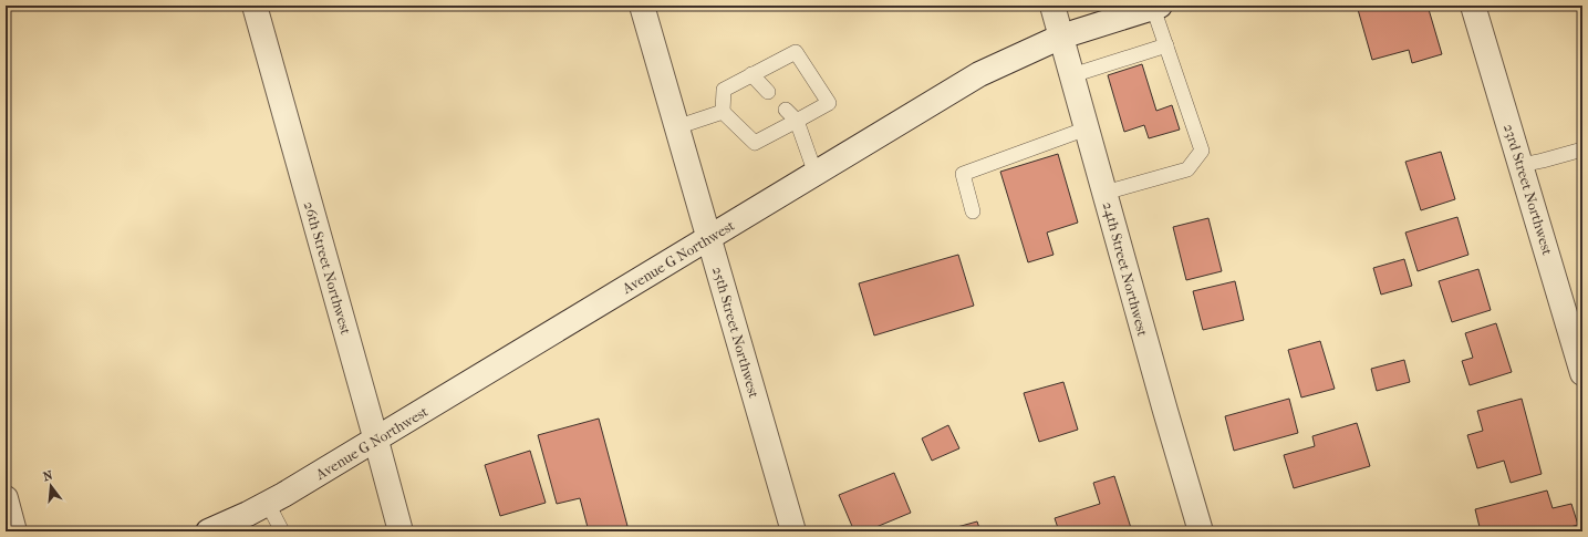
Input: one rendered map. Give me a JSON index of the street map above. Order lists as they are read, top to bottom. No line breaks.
{"streets":{"street":["23rd Street Northwest","Avenue G Northwest","26th Street Northwest","24th Street Northwest","25th Street Northwest"]},"crossings":[["Avenue G Northwest","26th Street Northwest"],["Avenue G Northwest","24th Street Northwest"],["Avenue G Northwest","25th Street Northwest"]],"north":"top"}
